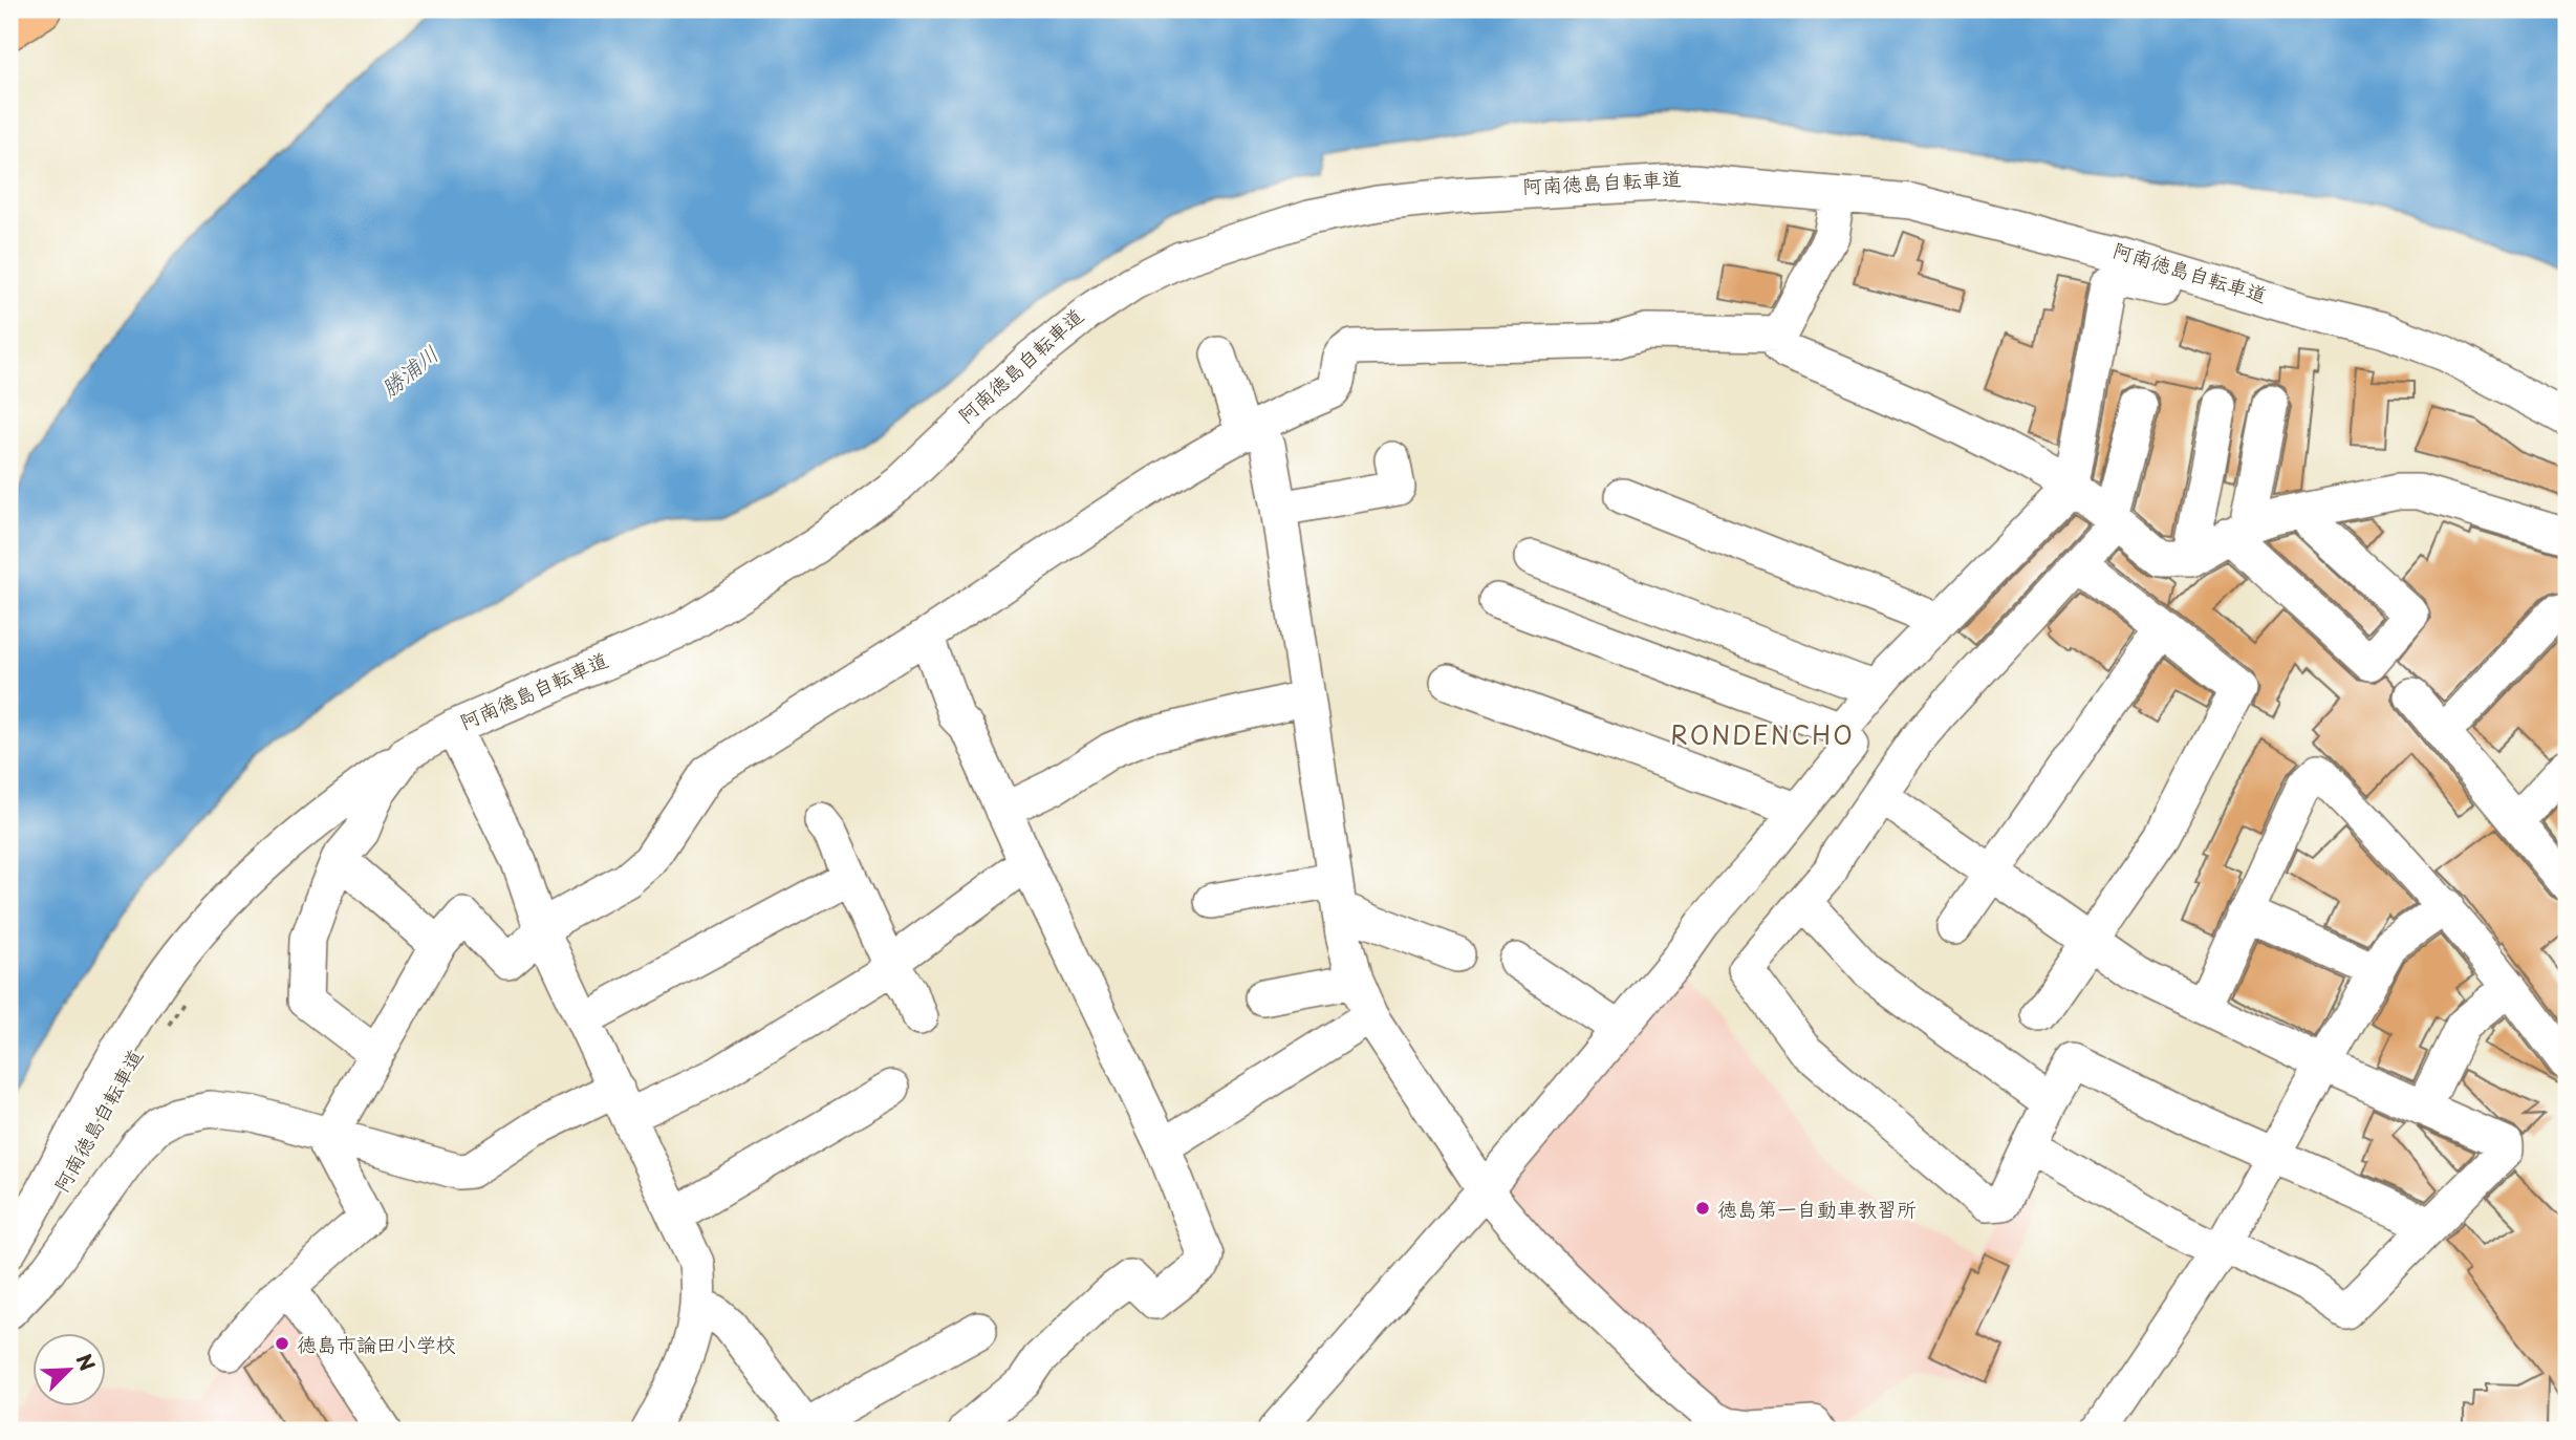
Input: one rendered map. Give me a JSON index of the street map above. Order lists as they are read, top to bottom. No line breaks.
{"streets":{"path":["阿南徳島自転車道"]},"districts":["RONDENCHO"],"water":["勝浦川"],"places":["徳島第一自動車教習所","徳島市論田小学校"],"north":"top right"}
